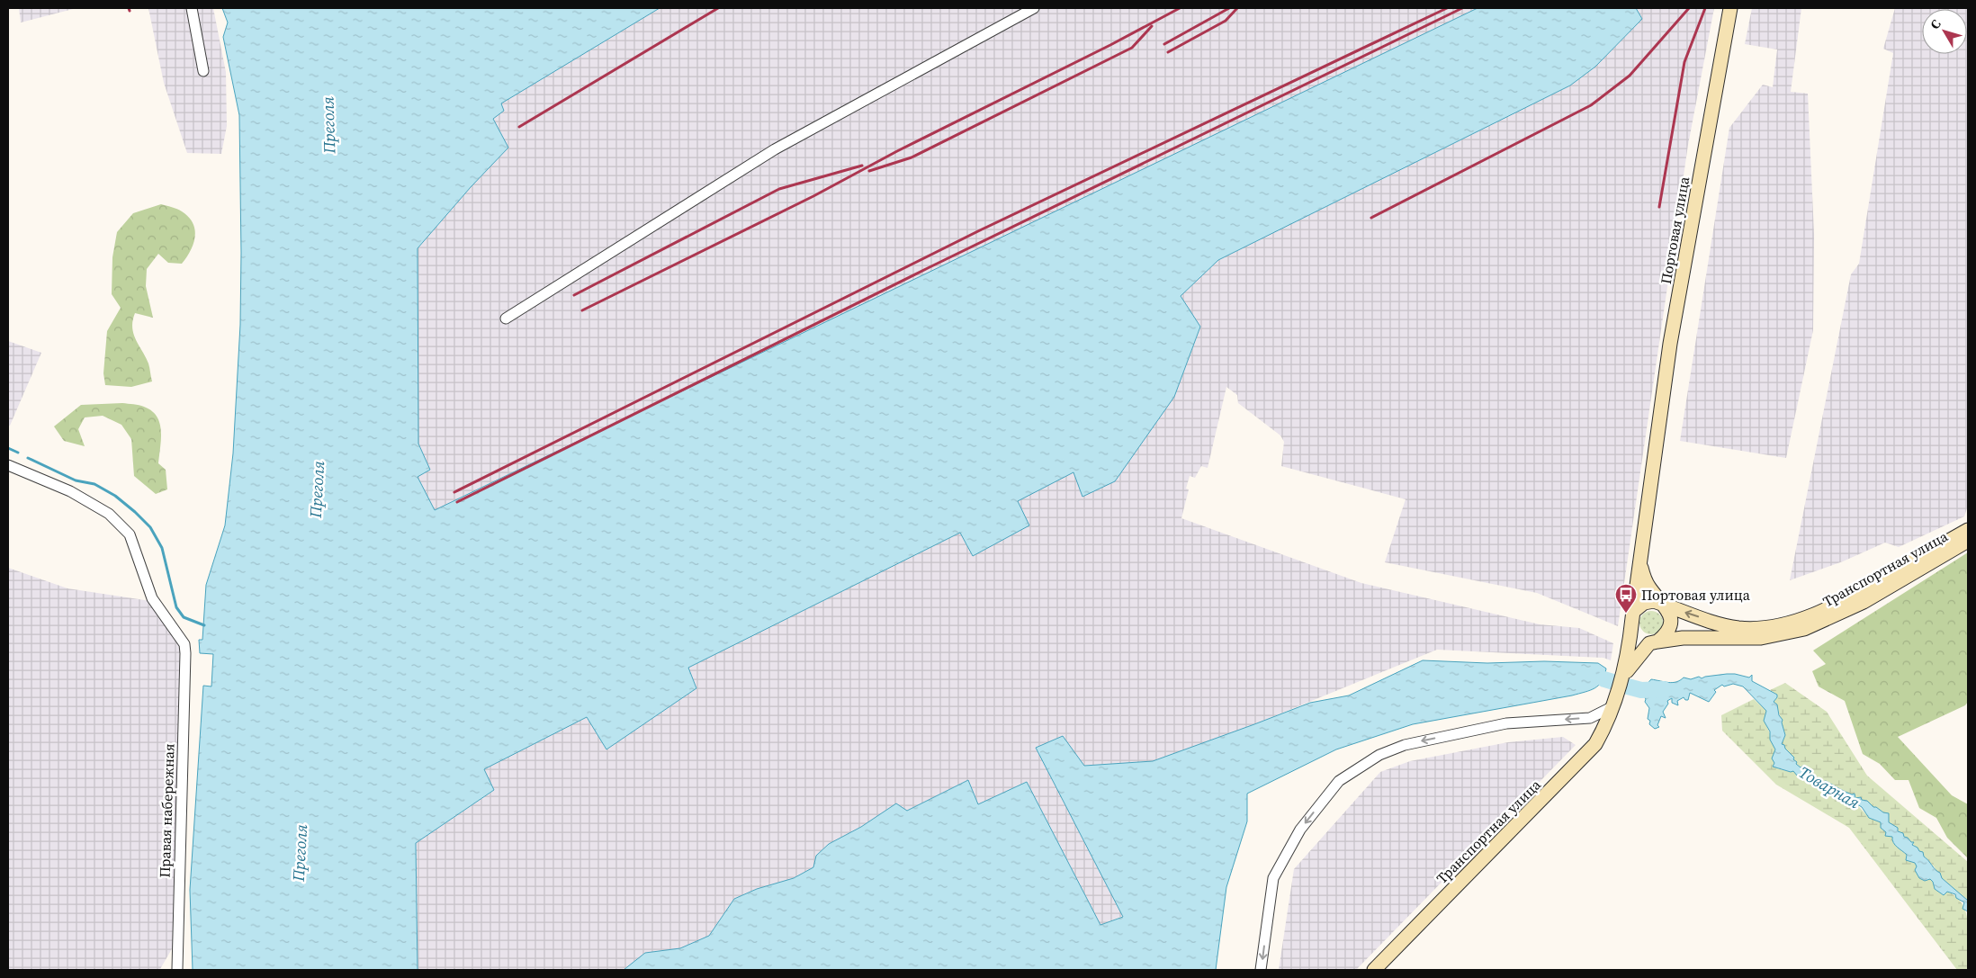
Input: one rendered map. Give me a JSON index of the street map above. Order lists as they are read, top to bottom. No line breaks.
{"streets":{"main road":["Портовая улица","Транспортная улица"],"street":["Правая набережная"]},"crossings":[["Портовая улица","Транспортная улица"]],"water":["Преголя","Товарная"],"places":{"bus stop":["Портовая улица"]},"north":"top left"}
